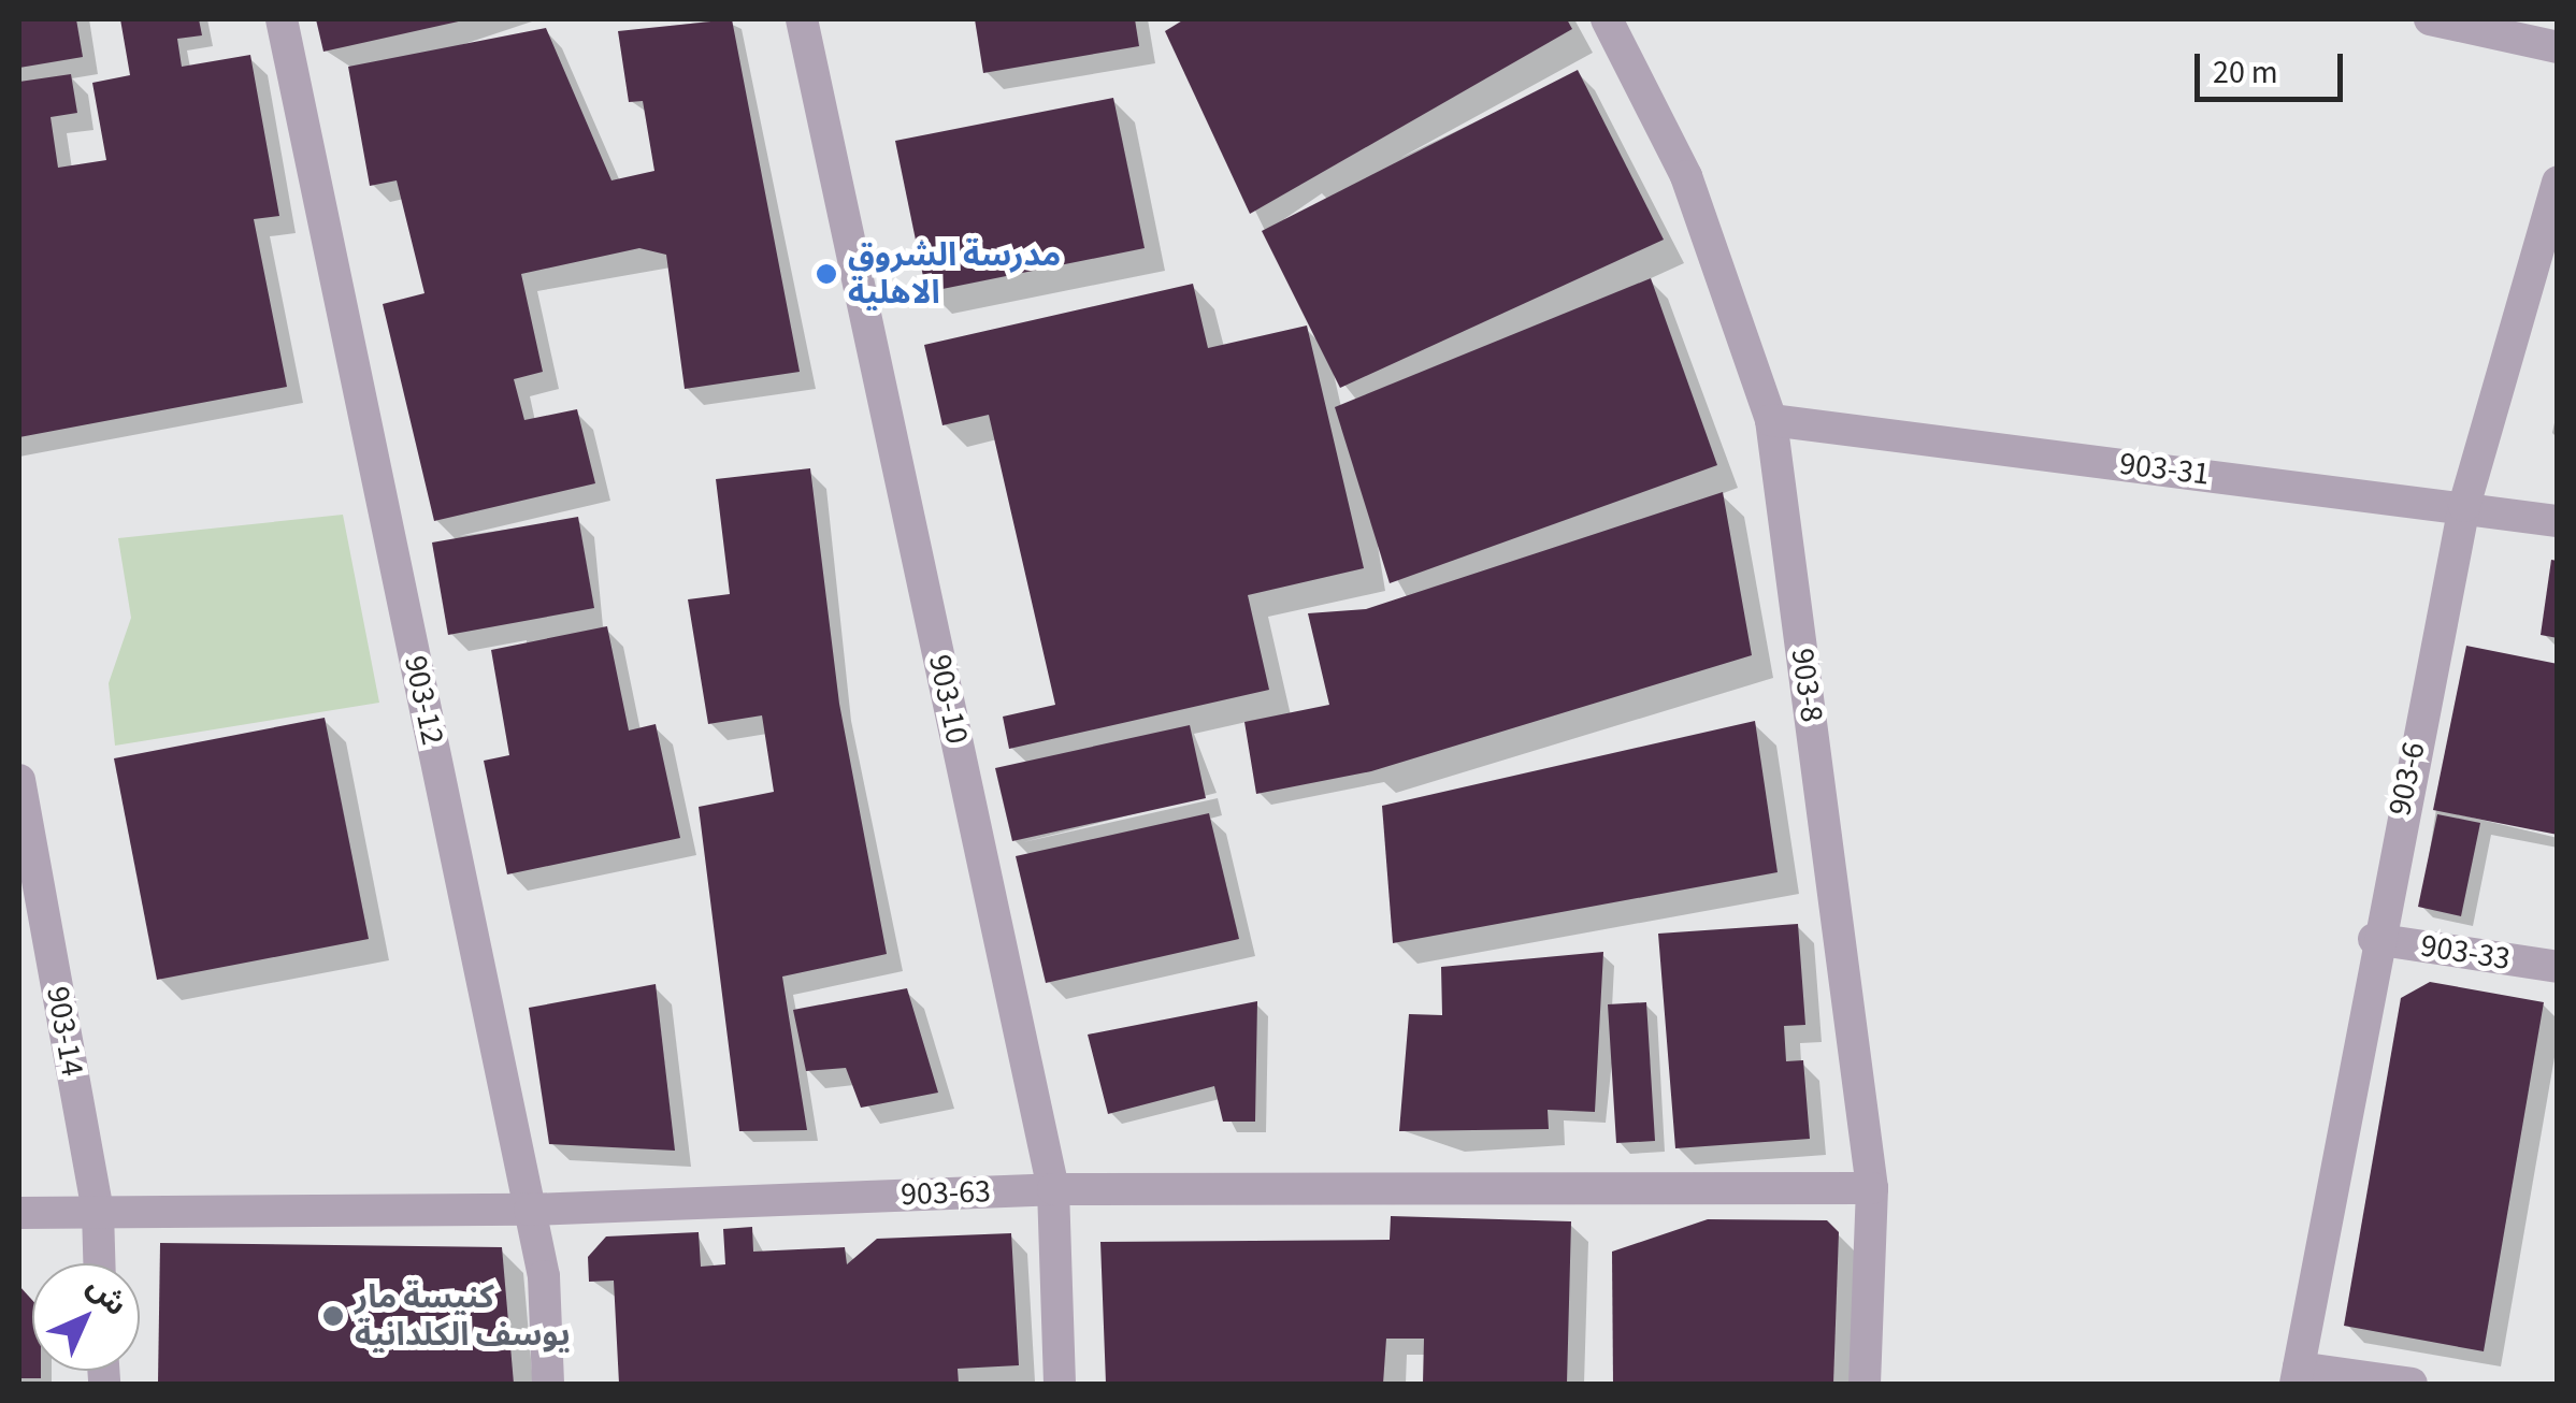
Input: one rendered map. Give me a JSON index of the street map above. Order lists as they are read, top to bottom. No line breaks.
{"streets":{"street":["903-31","903-8","903-10","903-12","903-6","903-33","903-14","903-63"]},"crossings":[["903-31","903-8"],["903-31","903-6"],["903-8","903-63"],["903-10","903-63"],["903-12","903-63"],["903-6","903-33"],["903-14","903-63"]],"places":["مدرسة الشروق الاهلية","كنيسة مار يوسف الكلدانية"],"scale_bar":"20 m","north":"top right"}
